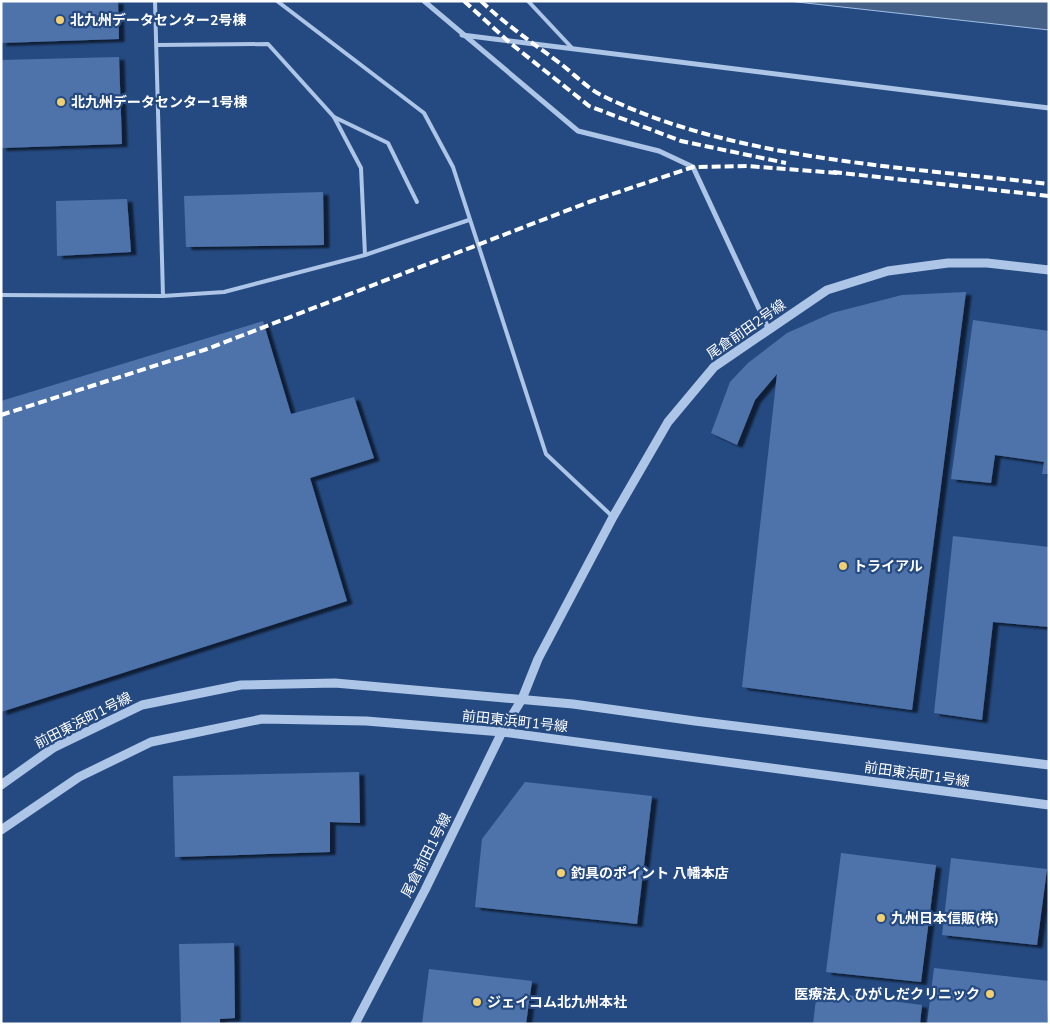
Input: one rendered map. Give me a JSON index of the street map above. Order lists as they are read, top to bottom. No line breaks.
{"streets":{"street":["尾倉前田2号線","前田東浜町1号線","尾倉前田1号線"]},"crossings":[["尾倉前田2号線","前田東浜町1号線"],["尾倉前田2号線","尾倉前田1号線"],["前田東浜町1号線","尾倉前田1号線"]],"places":["北九州データセンター2号棟","北九州データセンター1号棟","トライアル","釣具のポイント 八幡本店","九州日本信販(株)","医療法人 ひがしだクリニック","ジェイコム北九州本社"]}
